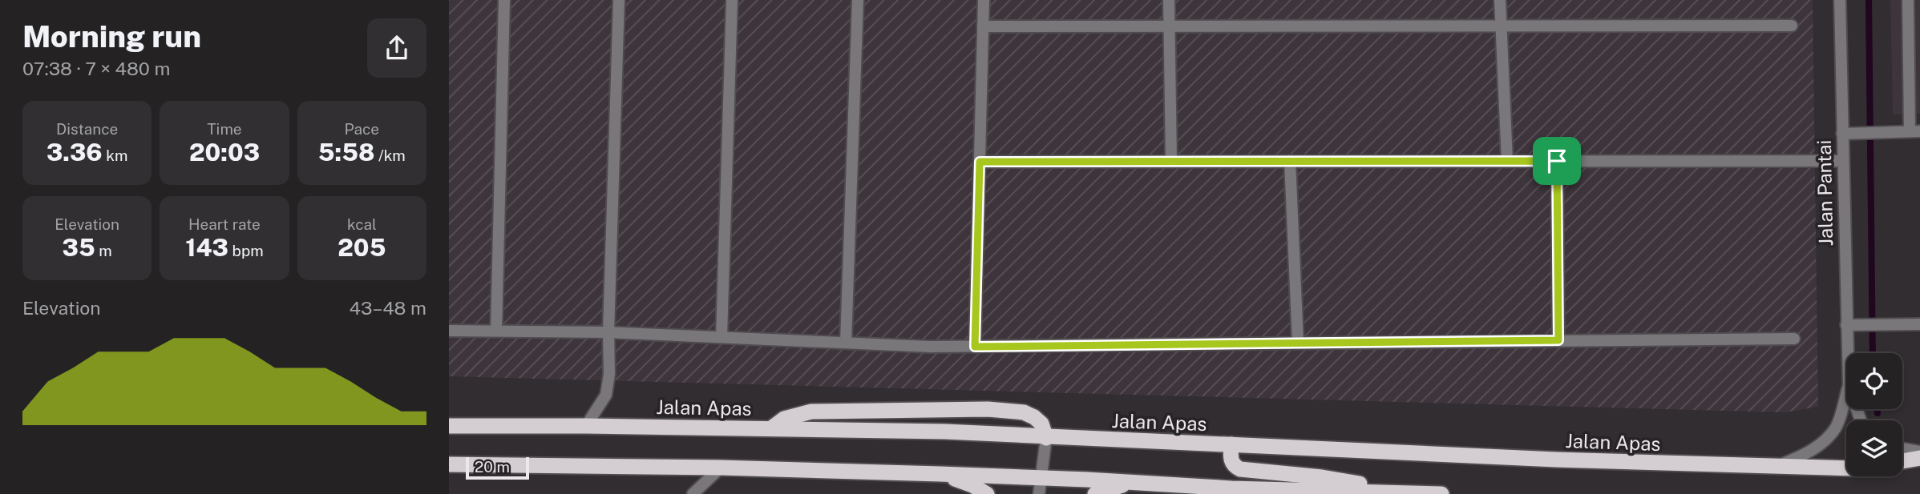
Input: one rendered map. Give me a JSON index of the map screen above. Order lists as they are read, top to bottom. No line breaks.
{"streets":{"highway":["Jalan Apas"],"street":["Jalan Pantai"]},"scale_bar":"20 m","page":{"heading":["Morning run","07:38 · 7 × 480 m"],"stats":[["Distance","3.36 km"],["Time","20:03"],["Pace","5:58 /km"],["Elevation","35 m"],["Heart rate","143 bpm"],["kcal","205"]],"chart":["Elevation","43–48 m"],"scale":"20 m"}}
